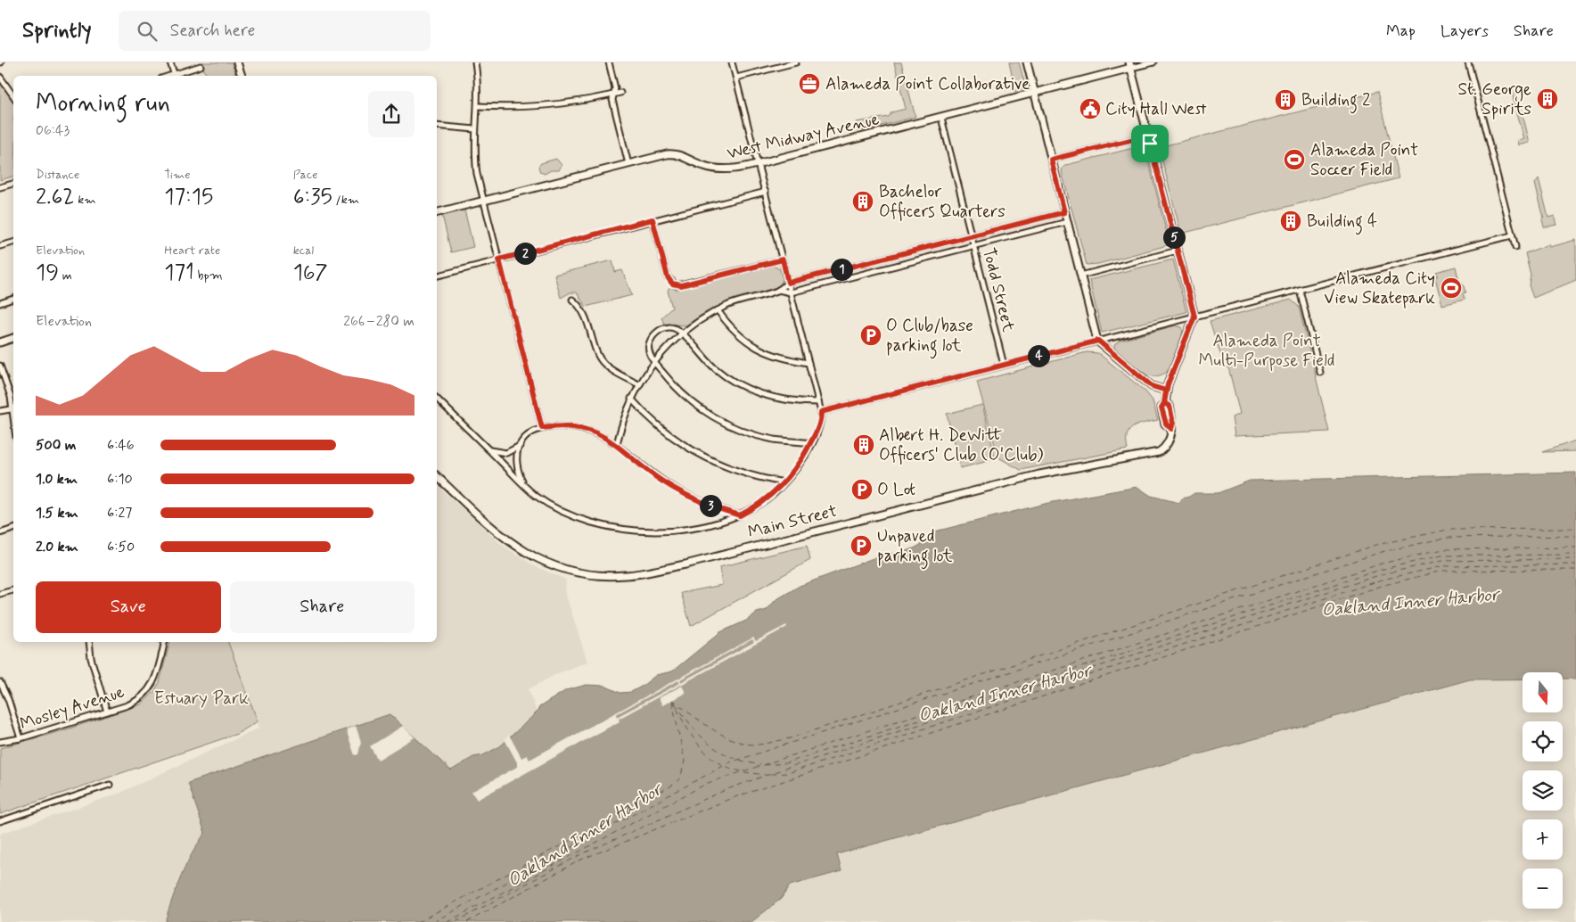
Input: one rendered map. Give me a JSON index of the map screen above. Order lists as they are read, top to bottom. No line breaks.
{"streets":{"street":["West Midway Avenue","Todd Street","Main Street","Mosley Avenue"]},"crossings":[["West Midway Avenue","Todd Street"]],"water":["Oakland Inner Harbor"],"parks":["Alameda Point Multi-Purpose Field","Estuary Park"],"places":{"office":["Alameda Point Collaborative"],"building":["St. George Spirits","Building 2","Bachelor Officers Quarters","Building 4","Albert H. DeWitt Officers' Club (O'Club)"],"public building":["City Hall West"],"sports":["Alameda Point Soccer Field","Alameda City View Skatepark"],"parking":["O Club/base parking lot","O Lot","Unpaved parking lot"]},"north":"bottom","page":{"header":"Sprintly","search":"Search here","nav":["Map","Layers","Share"],"heading":["Morning run","06:43"],"stats":[["Distance","2.62 km"],["Time","17:15"],["Pace","6:35 /km"],["Elevation","19 m"],["Heart rate","171 bpm"],["kcal","167"]],"pins":["5","2","1","4","3"],"chart":["Elevation","266–280 m"],"list":[{"name":"500 m","note":"6:46"},{"name":"1.0 km","note":"6:10"},{"name":"1.5 km","note":"6:27"},{"name":"2.0 km","note":"6:50"}],"buttons":["Save","Share"],"map_buttons":["+","−"]}}
